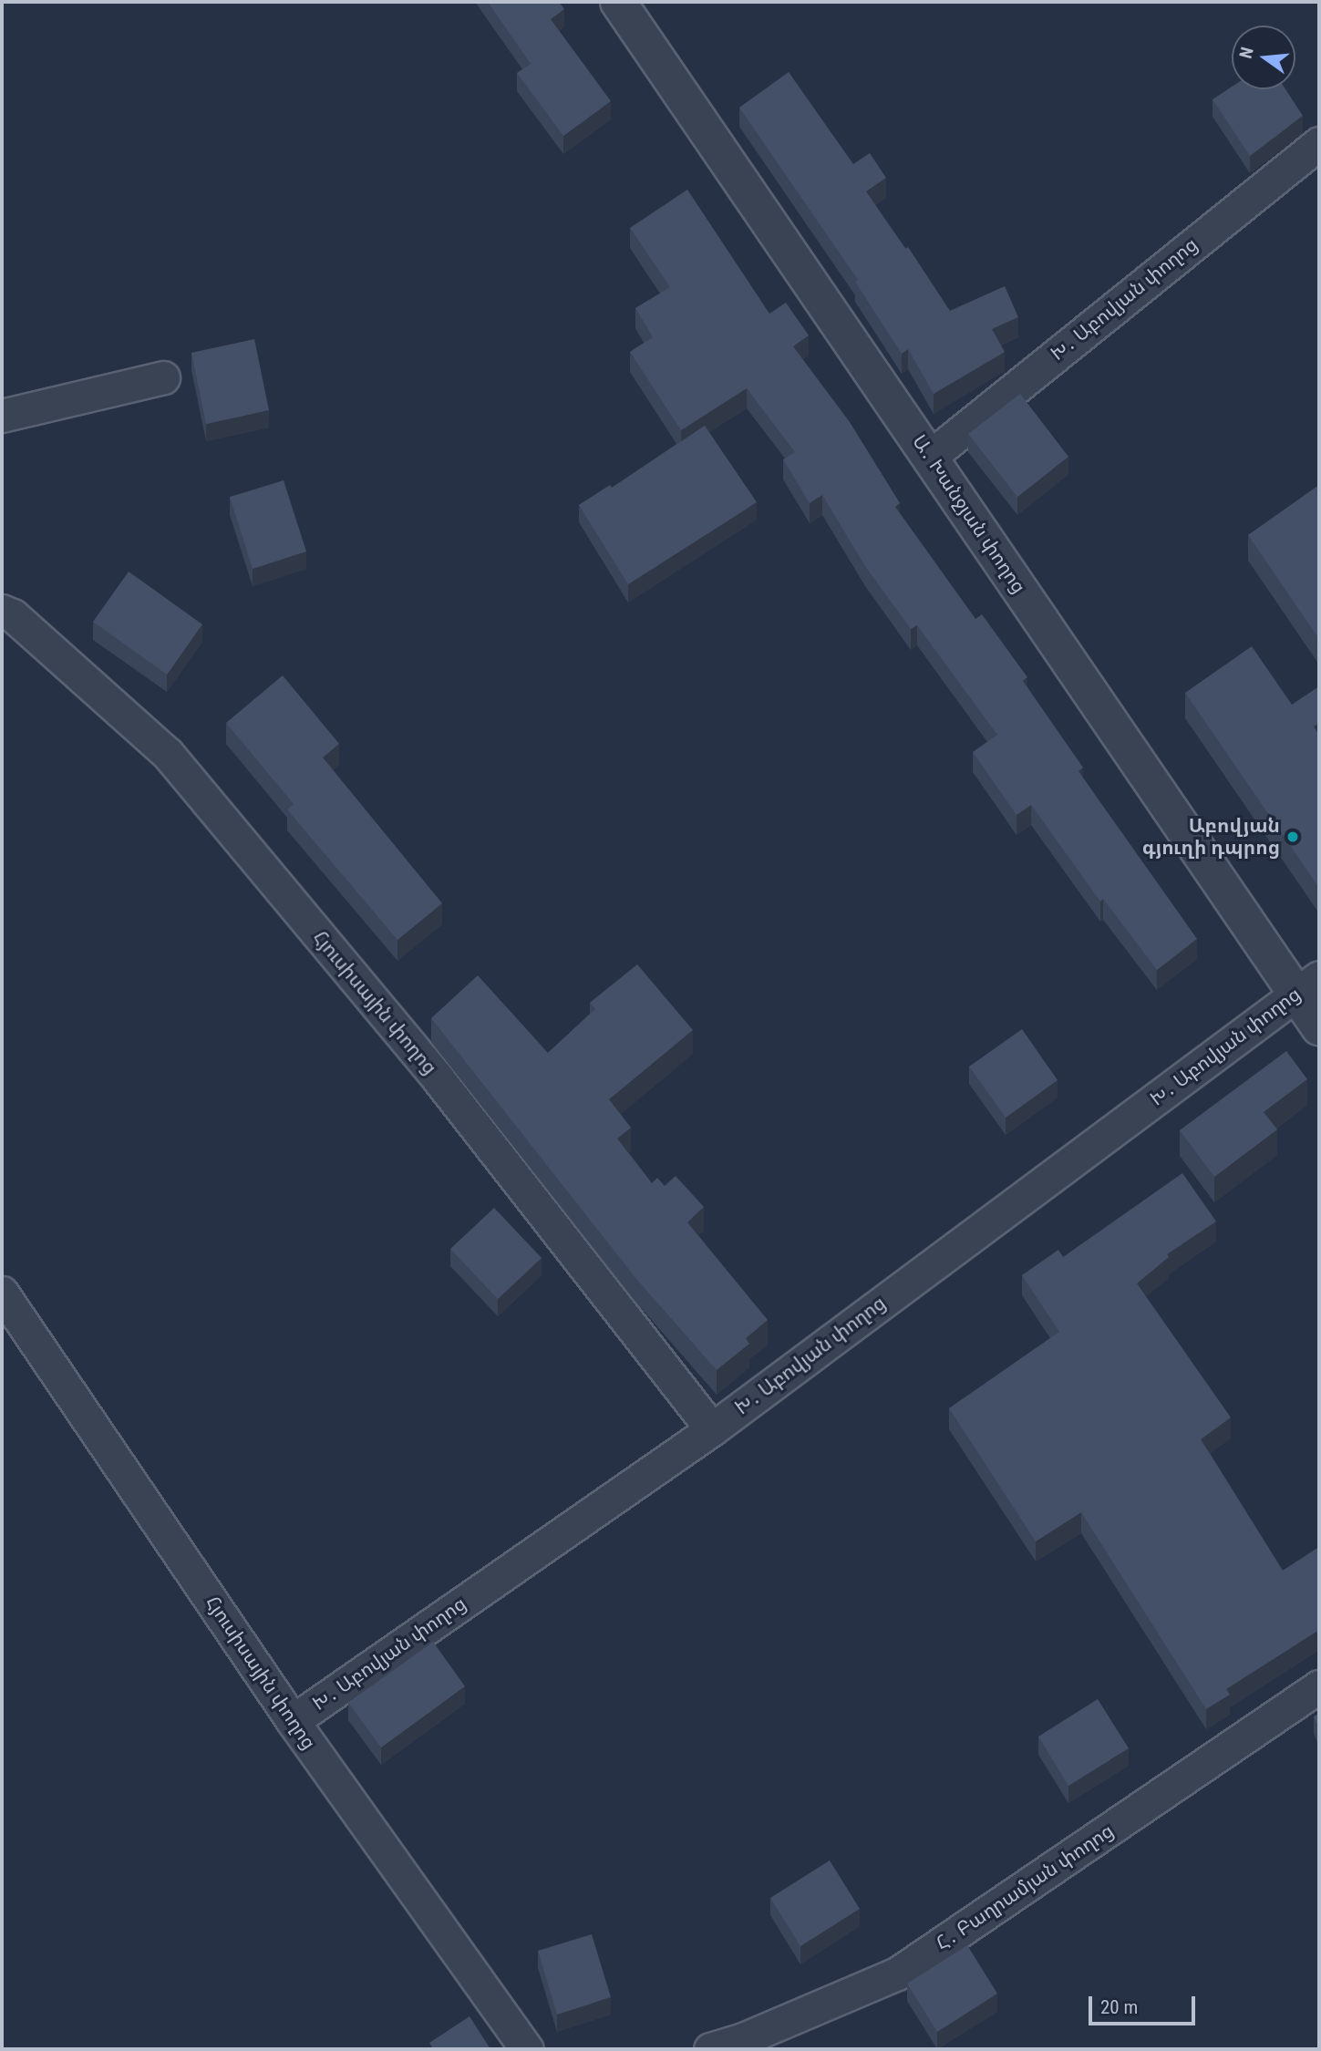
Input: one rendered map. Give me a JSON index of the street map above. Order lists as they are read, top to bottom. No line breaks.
{"streets":{"street":["Խ․ Աբովյան փողոց","Ա․ Խանջյան փողոց","Հյուսիսային փողոց","Հ․ Բաղրամյան փողոց"]},"crossings":[["Խ․ Աբովյան փողոց","Ա․ Խանջյան փողոց"],["Խ․ Աբովյան փողոց","Հյուսիսային փողոց"]],"places":["Աբովյան գյուղի դպրոց"],"scale_bar":"20 m","north":"left"}
